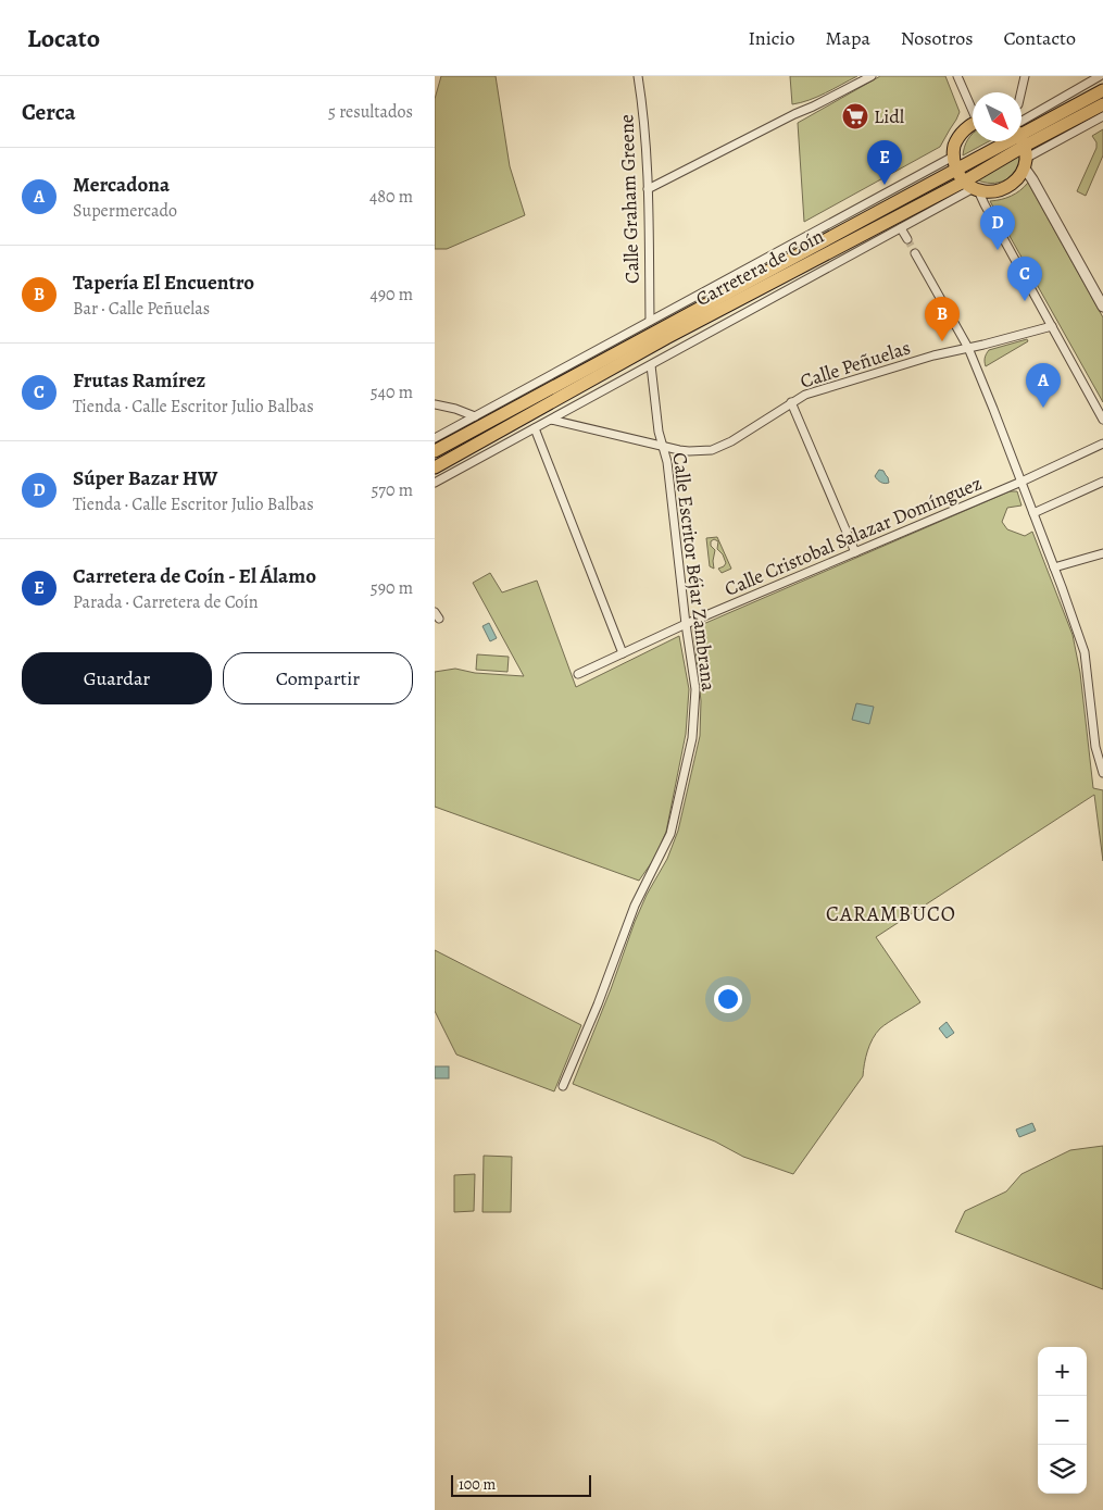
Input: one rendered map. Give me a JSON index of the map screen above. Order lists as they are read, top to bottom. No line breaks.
{"streets":{"main road":["Carretera de Coín"],"street":["Calle Graham Greene","Calle Peñuelas","Calle Cristobal Salazar Domínguez","Calle Escritor Béjar Zambrana"]},"crossings":[["Calle Graham Greene","Carretera de Coín"],["Carretera de Coín","Calle Peñuelas"],["Carretera de Coín","Calle Escritor Béjar Zambrana"],["Calle Peñuelas","Calle Escritor Béjar Zambrana"],["Calle Cristobal Salazar Domínguez","Calle Escritor Béjar Zambrana"]],"districts":["CARAMBUCO"],"places":{"supermarket":["Lidl"]},"scale_bar":"100 m","north":"bottom right","page":{"header":"Locato","nav":["Inicio","Mapa","Nosotros","Contacto"],"heading":["Cerca","5 resultados"],"pins":["E","D","C","B","A"],"list":[{"mark":"A","name":"Mercadona","note":"Supermercado","value":"480 m"},{"mark":"B","name":"Tapería El Encuentro","note":"Bar · Calle Peñuelas","value":"490 m"},{"mark":"C","name":"Frutas Ramírez","note":"Tienda · Calle Escritor Julio Balbas","value":"540 m"},{"mark":"D","name":"Súper Bazar HW","note":"Tienda · Calle Escritor Julio Balbas","value":"570 m"},{"mark":"E","name":"Carretera de Coín - El Álamo","note":"Parada · Carretera de Coín","value":"590 m"}],"buttons":["Guardar","Compartir"],"map_buttons":["+","−"],"scale":"100 m"}}
